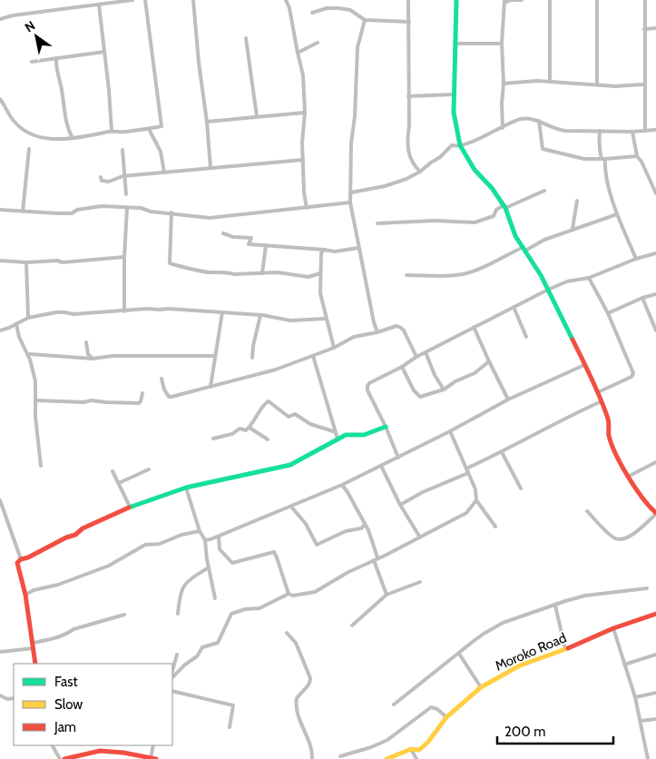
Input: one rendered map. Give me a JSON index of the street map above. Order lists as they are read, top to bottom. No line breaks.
{"streets":{"street":["Moroko Road"]},"legend":["Fast","Slow","Jam"],"scale_bar":"200 m","north":"top left"}
